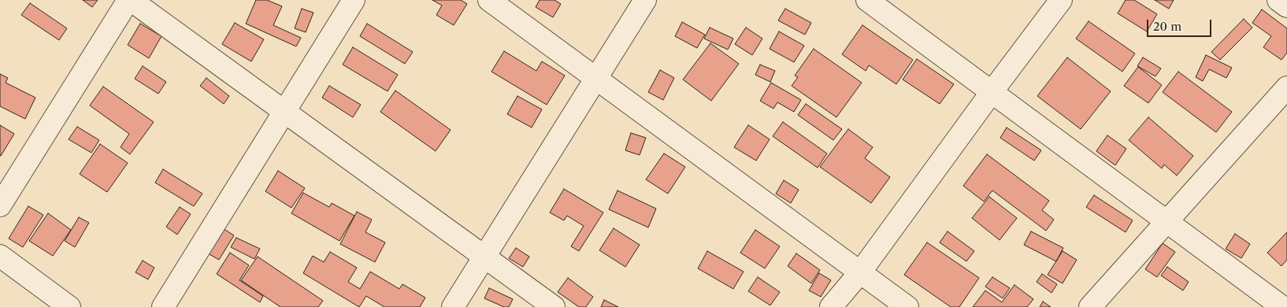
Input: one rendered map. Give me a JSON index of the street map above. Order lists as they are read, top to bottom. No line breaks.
{"scale_bar":"20 m"}
